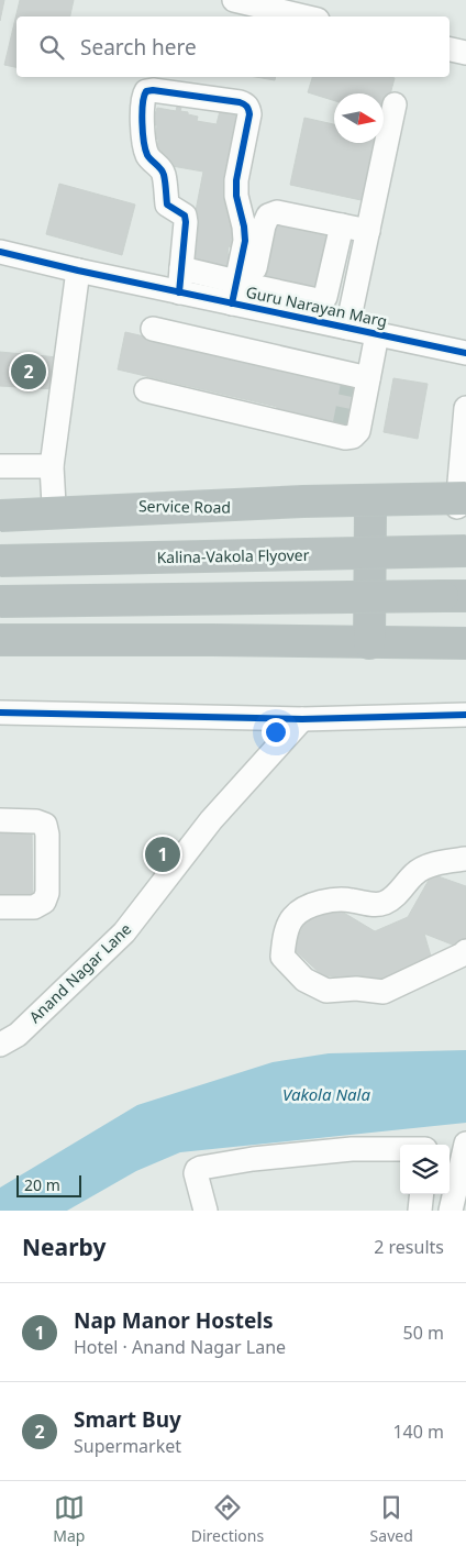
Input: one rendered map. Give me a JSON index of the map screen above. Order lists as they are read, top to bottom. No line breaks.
{"streets":{"highway":["Service Road","Kalina-Vakola Flyover"],"street":["Guru Narayan Marg","Anand Nagar Lane"]},"water":["Vakola Nala"],"scale_bar":"20 m","north":"right","page":{"search":"Search here","pins":["2","1"],"scale":"20 m","heading":["Nearby","2 results"],"list":[{"mark":"1","name":"Nap Manor Hostels","note":"Hotel · Anand Nagar Lane","value":"50 m"},{"mark":"2","name":"Smart Buy","note":"Supermarket","value":"140 m"}],"nav":["Map","Directions","Saved"]}}
